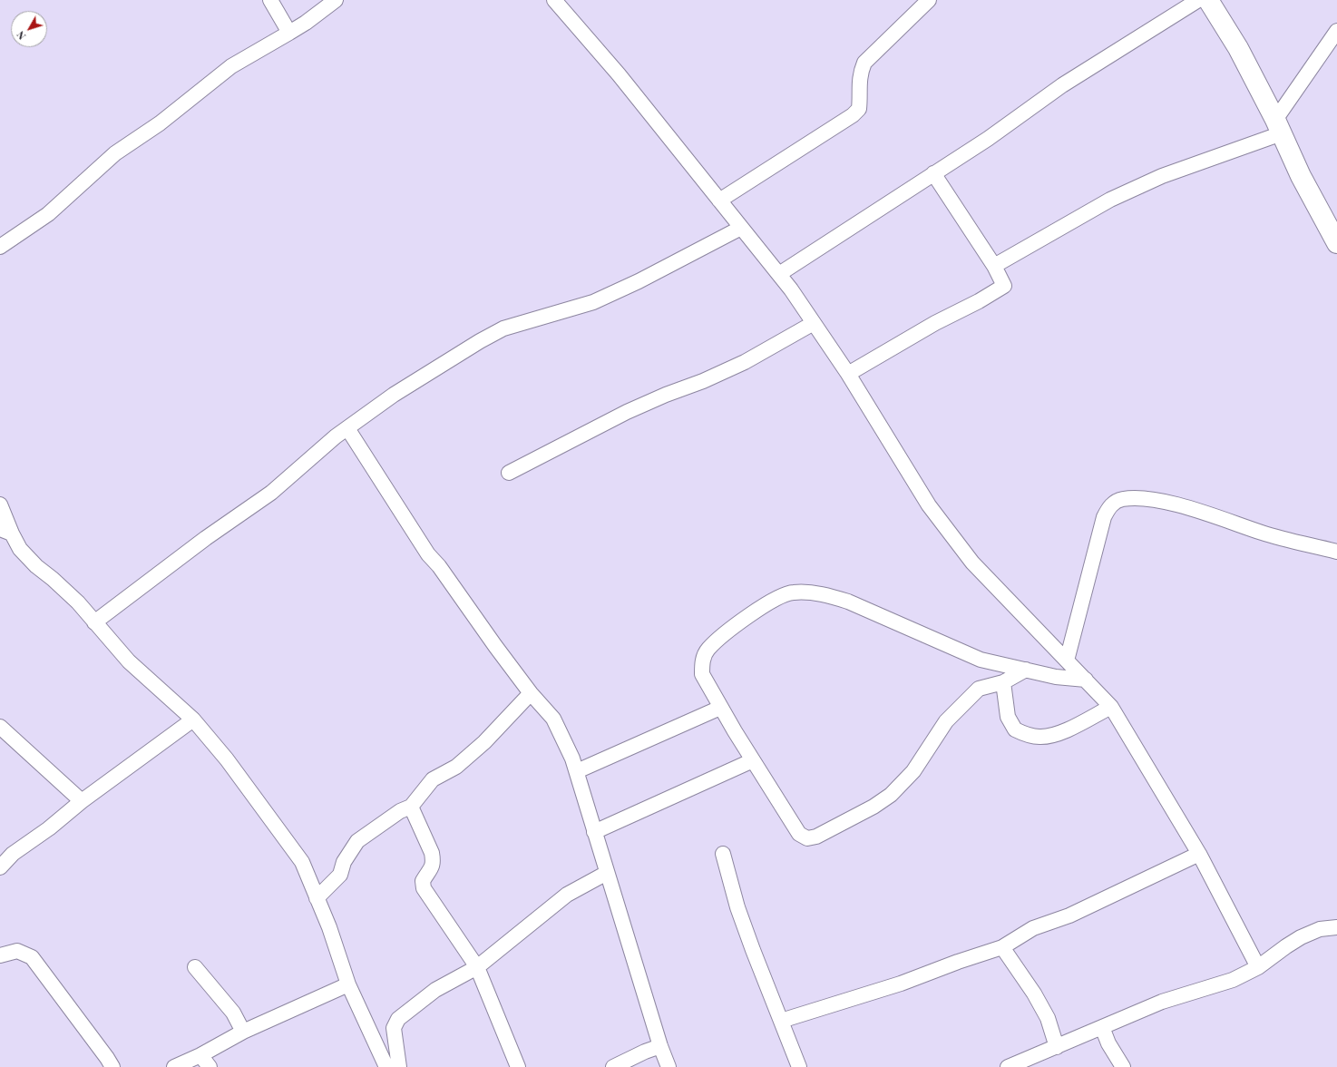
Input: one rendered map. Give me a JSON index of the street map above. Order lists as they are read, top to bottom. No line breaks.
{"north":"bottom left"}
